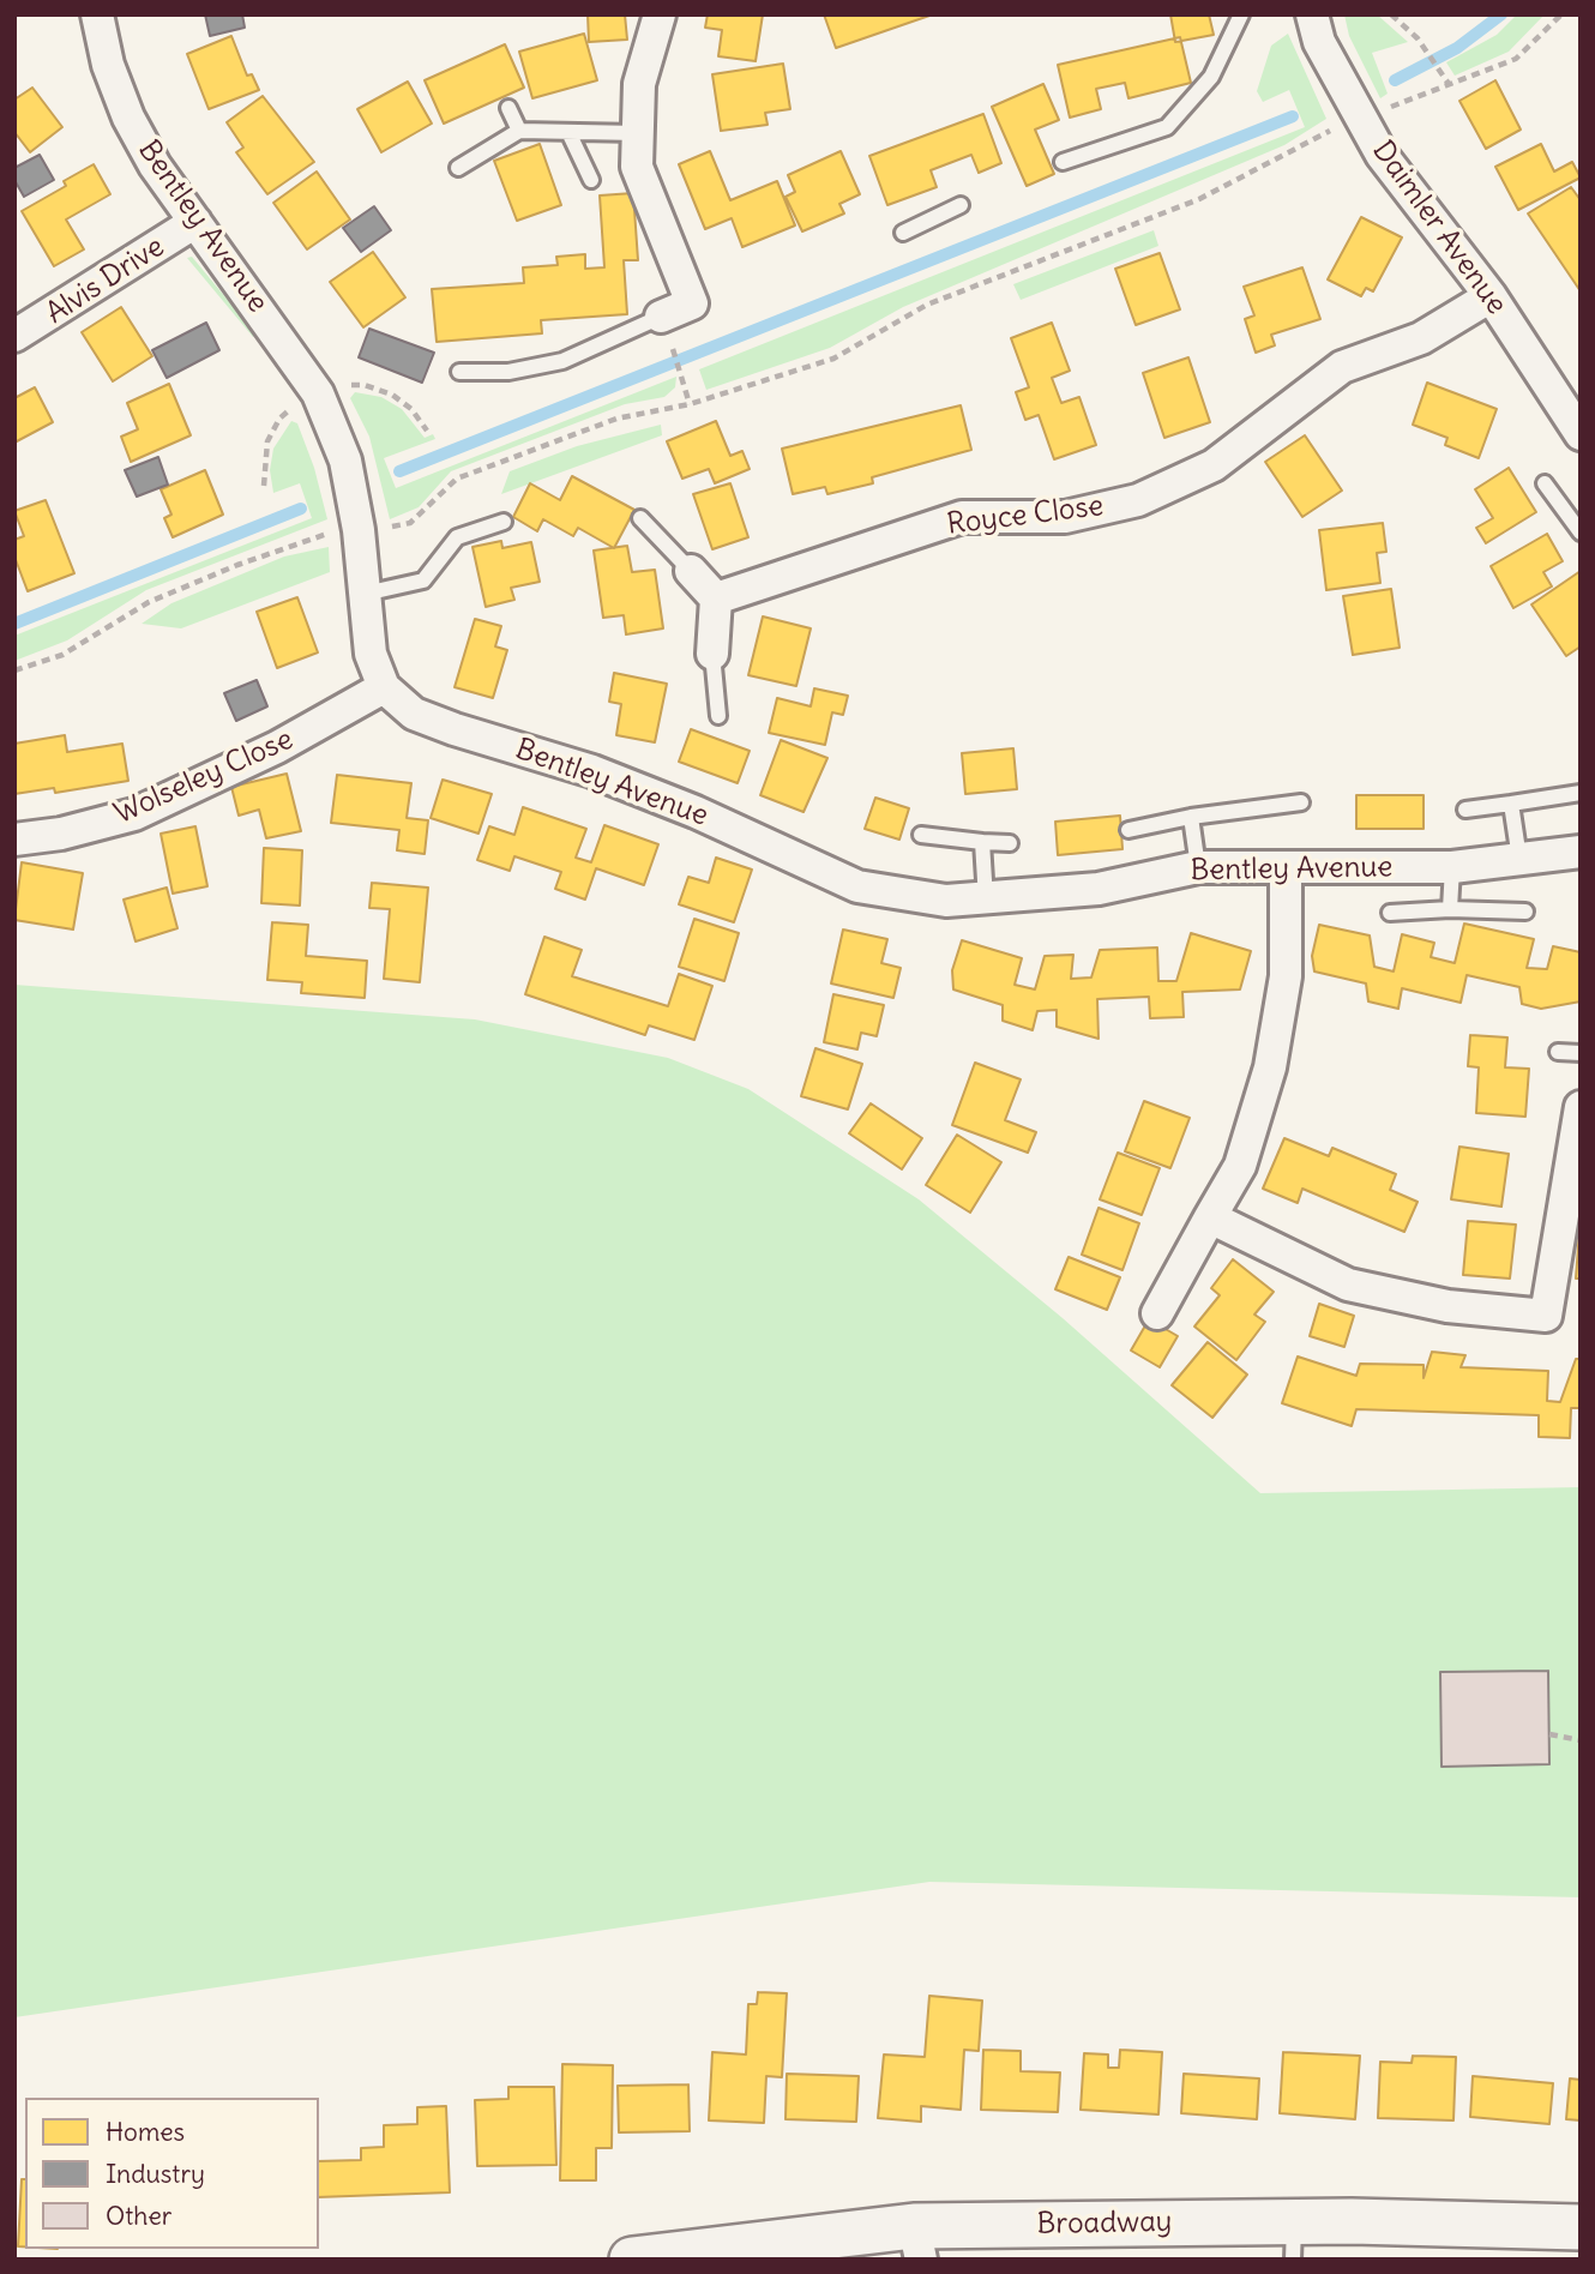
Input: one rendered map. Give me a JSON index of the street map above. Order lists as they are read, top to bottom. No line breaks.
{"streets":{"main road":["Broadway"],"street":["Bentley Avenue","Daimler Avenue","Alvis Drive","Royce Close","Wolseley Close"]},"crossings":[["Bentley Avenue","Alvis Drive"],["Bentley Avenue","Wolseley Close"],["Daimler Avenue","Royce Close"]],"legend":["Homes","Industry","Other"]}
